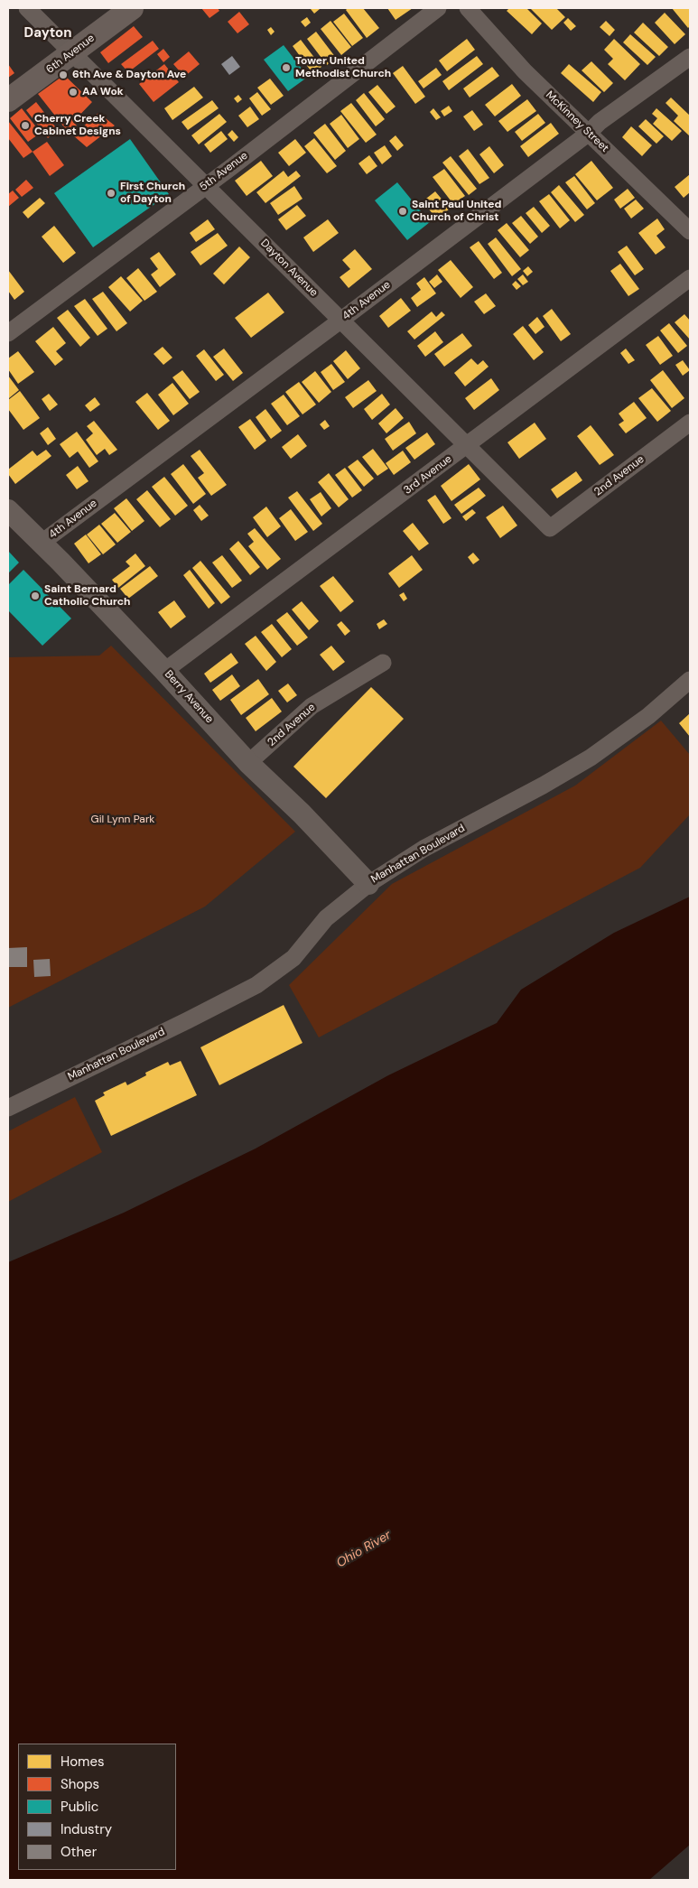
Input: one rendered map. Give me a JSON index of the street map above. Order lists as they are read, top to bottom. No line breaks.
{"streets":{"main road":["6th Avenue"],"street":["McKinney Street","5th Avenue","Dayton Avenue","4th Avenue","3rd Avenue","2nd Avenue","Berry Avenue","Manhattan Boulevard"]},"crossings":[["6th Avenue","Dayton Avenue"],["McKinney Street","4th Avenue"],["5th Avenue","Dayton Avenue"],["Dayton Avenue","4th Avenue"],["Dayton Avenue","3rd Avenue"],["Dayton Avenue","2nd Avenue"],["4th Avenue","Berry Avenue"],["3rd Avenue","Berry Avenue"],["2nd Avenue","Berry Avenue"],["Berry Avenue","Manhattan Boulevard"]],"districts":["Dayton"],"water":["Ohio River"],"parks":["Gil Lynn Park"],"places":["Tower United Methodist Church","6th Ave & Dayton Ave","AA Wok","Cherry Creek Cabinet Designs","First Church of Dayton","Saint Paul United Church of Christ","Saint Bernard Catholic Church"],"legend":["Homes","Shops","Public","Industry","Other"]}
